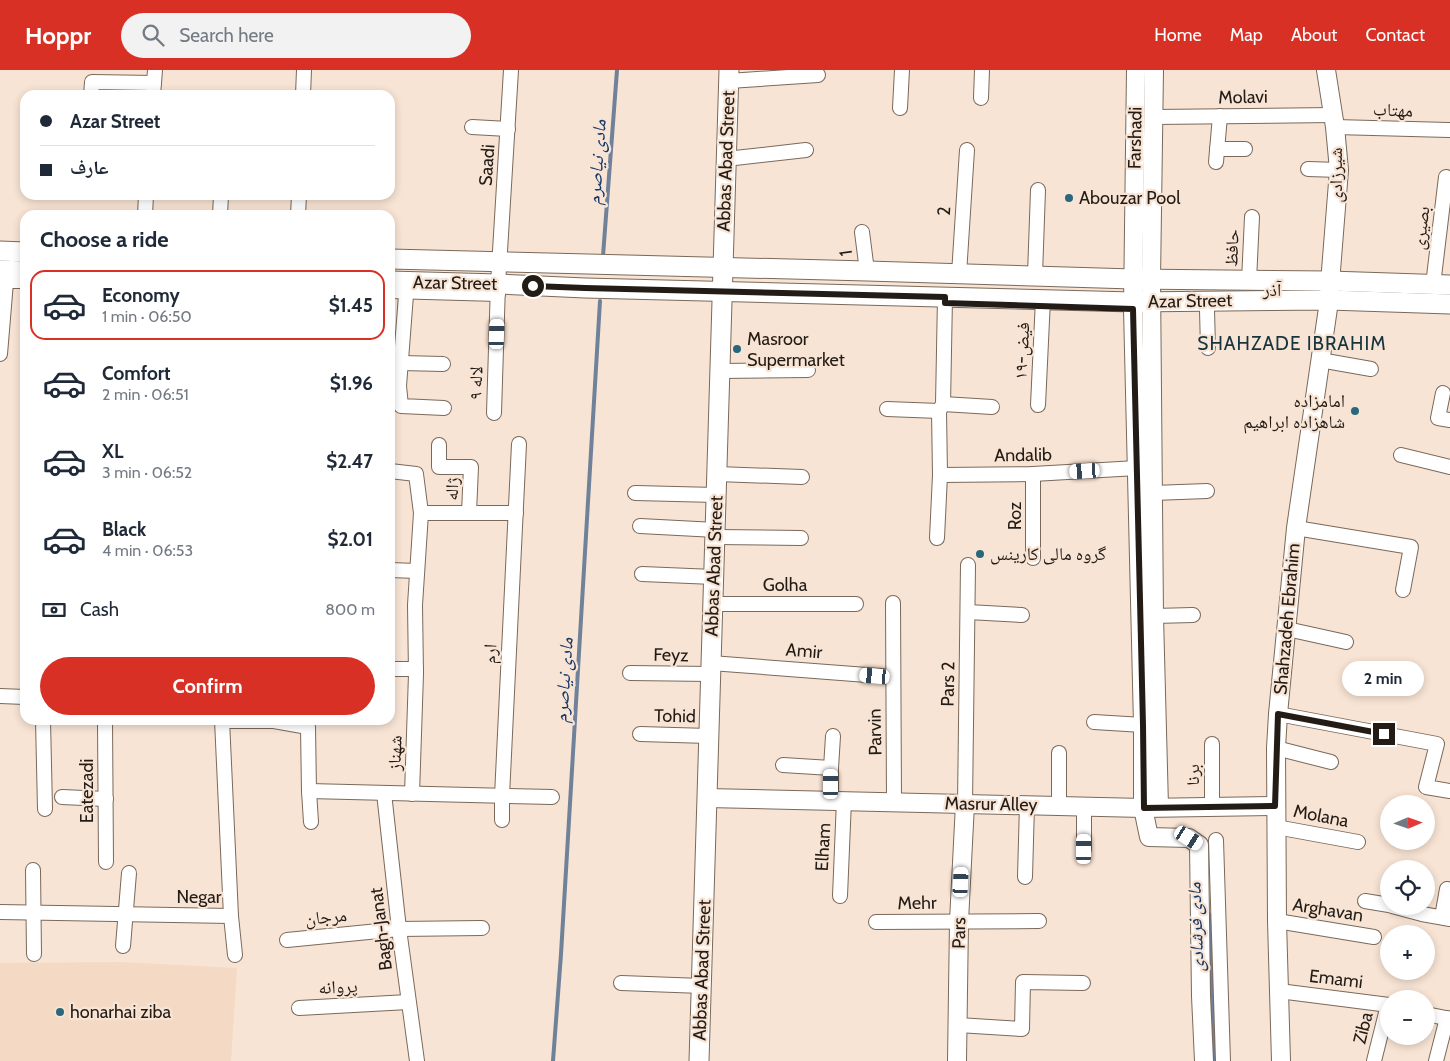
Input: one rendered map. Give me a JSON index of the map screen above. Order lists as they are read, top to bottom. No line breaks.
{"streets":{"main road":["Abbas Abad Street","Azar Street"],"street":["Molavi","مهتاب","Farshadi","Saadi","شیرزادی","2","بصیری","حافظ","1","آذر","۱۹-فیض","۹ لاله","Andalib","ژاله","Roz","Golha","Shahzadeh Ebrahim","Amir","ارم","Feyz","Pars 2","Tohid","Parvin","شهناز","برنا","Eatezadi","Masrur Alley","Molana","Elham","Negar","Mehr","Arghavan","مرجان","Bagh-Janat","Pars","Emami","پروانه","Ziba"]},"crossings":[["Molavi","مهتاب"],["Molavi","Farshadi"],["Molavi","شیرزادی"],["مهتاب","شیرزادی"],["Farshadi","Azar Street"],["Farshadi","آذر"],["Farshadi","Andalib"],["Farshadi","Masrur Alley"],["Abbas Abad Street","Azar Street"],["Abbas Abad Street","Golha"],["Abbas Abad Street","Amir"],["Abbas Abad Street","Feyz"],["Abbas Abad Street","Tohid"],["Abbas Abad Street","Masrur Alley"],["Saadi","Azar Street"],["Saadi","۹ لاله"],["شیرزادی","Azar Street"],["شیرزادی","Shahzadeh Ebrahim"],["2","Azar Street"],["بصیری","Azar Street"],["حافظ","Azar Street"],["1","Azar Street"],["Azar Street","آذر"],["Azar Street","۱۹-فیض"],["Azar Street","۹ لاله"],["Azar Street","Shahzadeh Ebrahim"],["Andalib","Roz"],["Shahzadeh Ebrahim","Masrur Alley"],["Shahzadeh Ebrahim","Molana"],["Shahzadeh Ebrahim","Arghavan"],["Shahzadeh Ebrahim","Emami"],["Amir","Feyz"],["Amir","Parvin"],["Pars 2","Masrur Alley"],["Pars 2","Pars"],["Parvin","Masrur Alley"],["برنا","Masrur Alley"],["Masrur Alley","Elham"],["Masrur Alley","Pars"],["Mehr","Pars"],["مرجان","Bagh-Janat"],["Bagh-Janat","پروانه"]],"districts":["SHAHZADE IBRAHIM"],"water":["مادی نیاصرم","مادی فرشادی"],"places":["Abouzar Pool","Masroor Supermarket","امامزاده شاهزاده ابراهیم","گروه مالی کارینس","honarhai ziba"],"north":"right","page":{"header":"Hoppr","search":"Search here","nav":["Home","Map","About","Contact"],"banner":["Azar Street","عارف"],"heading":"Choose a ride","list":[{"name":"Economy","note":"1 min · 06:50","value":"$1.45"},{"name":"Comfort","note":"2 min · 06:51","value":"$1.96"},{"name":"XL","note":"3 min · 06:52","value":"$2.47"},{"name":"Black","note":"4 min · 06:53","value":"$2.01"}],"pay":["Cash","800 m"],"buttons":"Confirm","bubble":"2 min","map_buttons":["+","−"]}}
